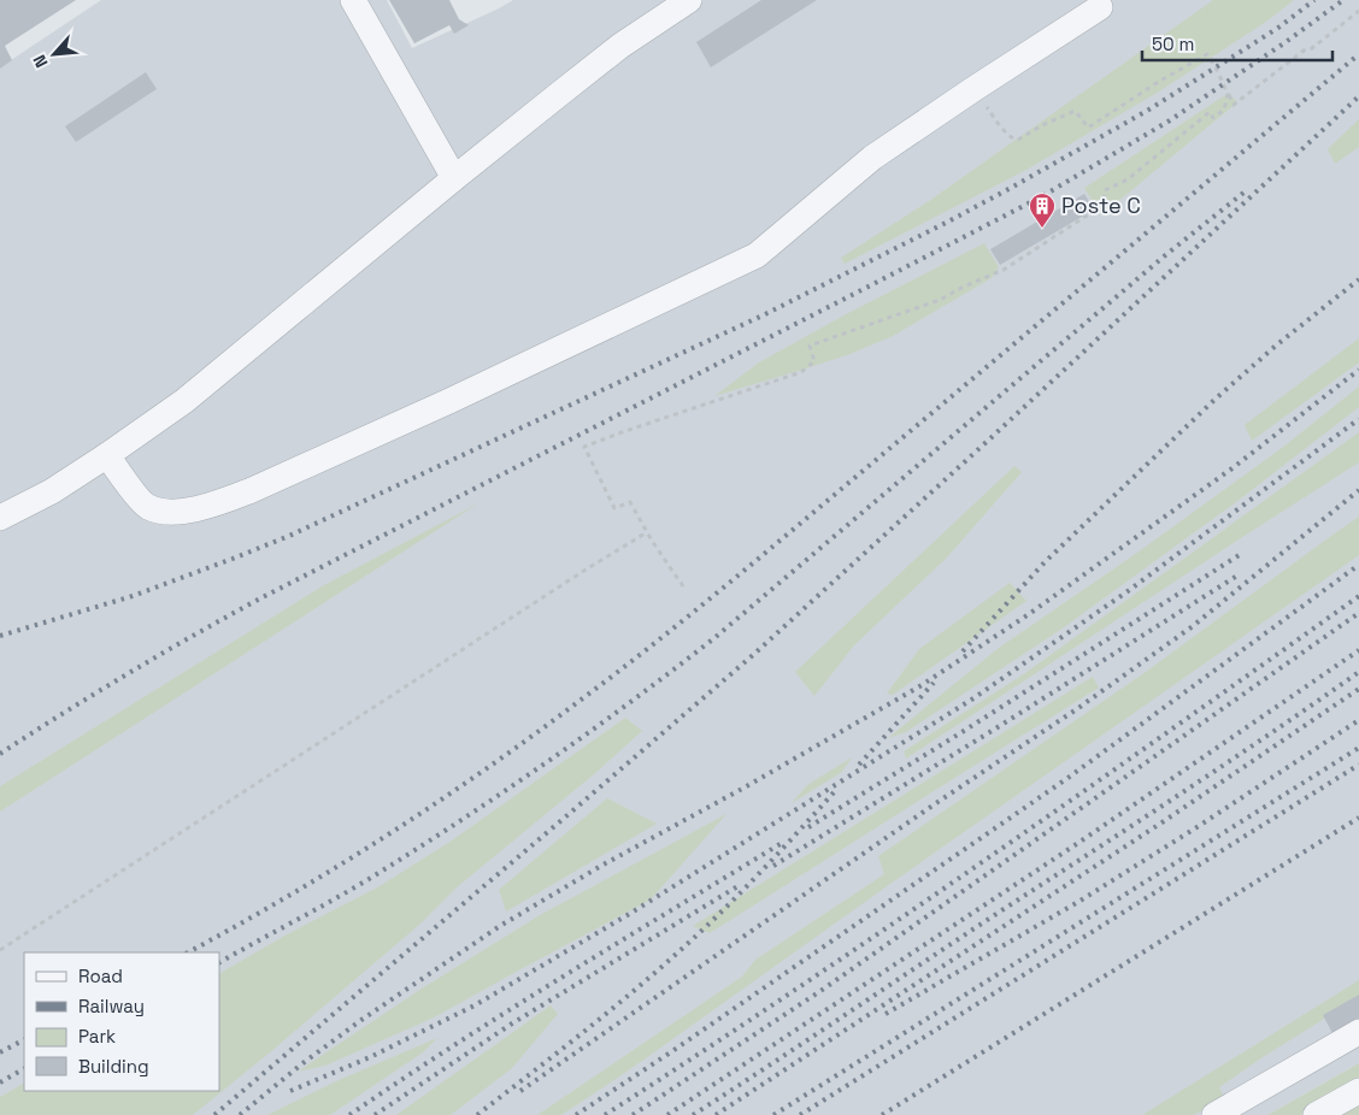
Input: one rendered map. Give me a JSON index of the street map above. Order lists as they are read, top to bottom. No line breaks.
{"places":{"building":["Poste C"]},"legend":["Road","Railway","Park","Building"],"scale_bar":"50 m","north":"bottom left"}
